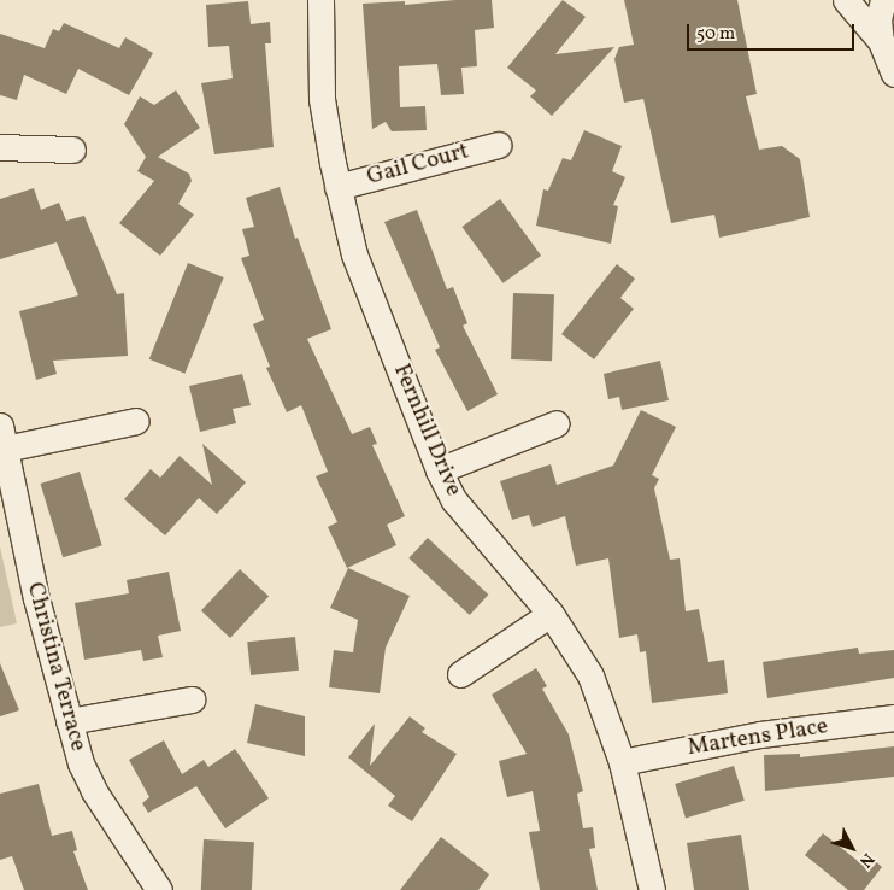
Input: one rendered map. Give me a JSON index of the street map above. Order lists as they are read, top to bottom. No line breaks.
{"streets":{"street":["Gail Court","Fernhill Drive","Christina Terrace","Martens Place"]},"crossings":[["Gail Court","Fernhill Drive"],["Fernhill Drive","Martens Place"]],"scale_bar":"50 m","north":"bottom right"}
